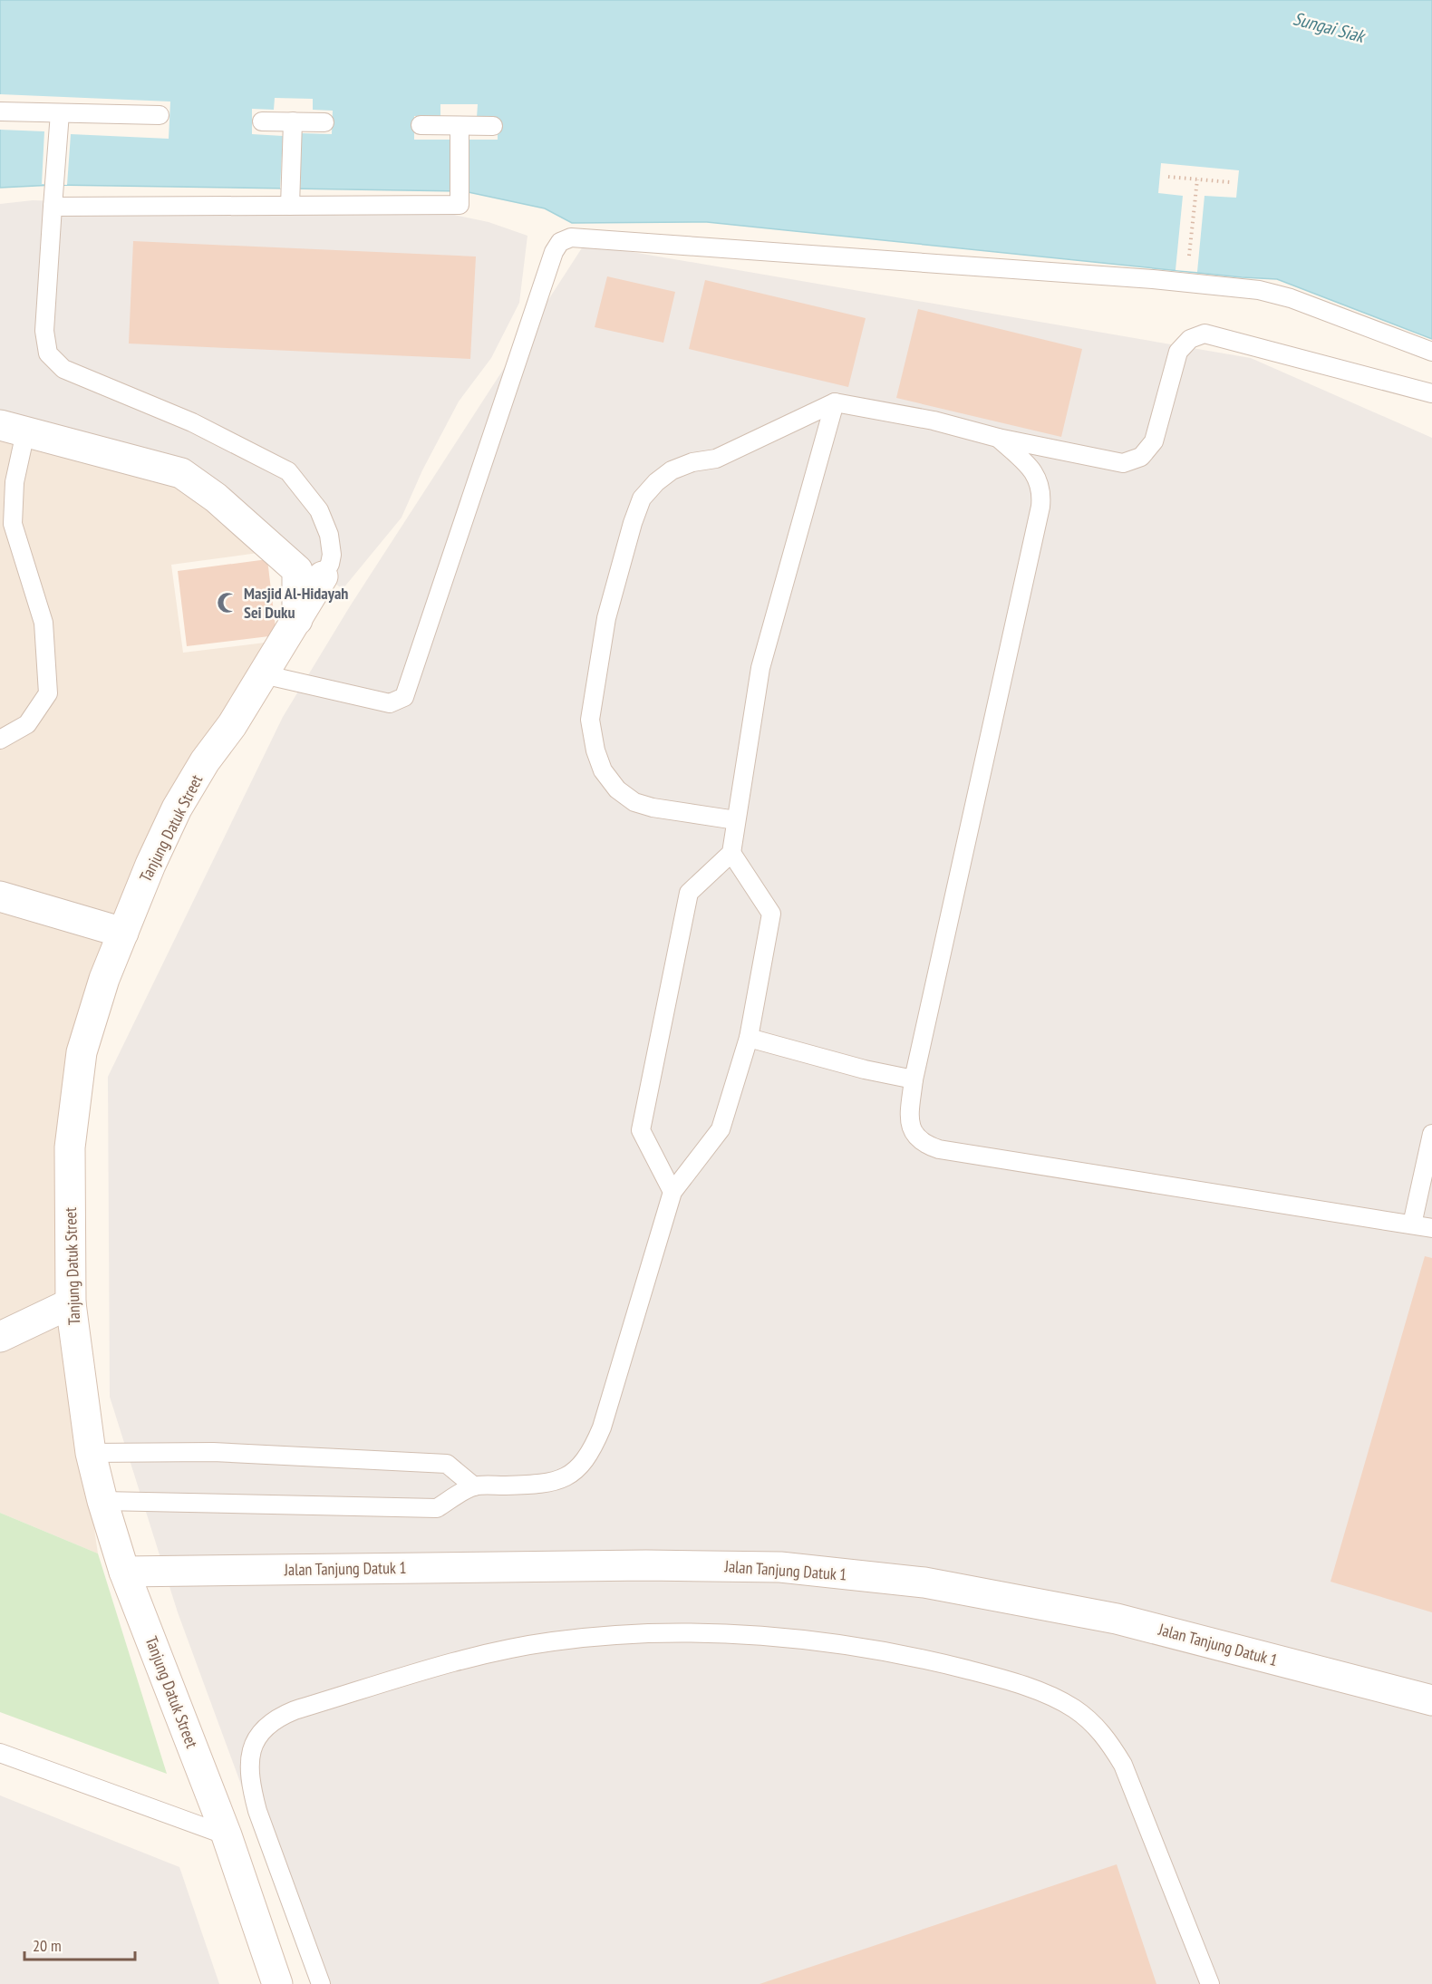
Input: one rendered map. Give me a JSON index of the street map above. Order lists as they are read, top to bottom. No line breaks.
{"streets":{"street":["Tanjung Datuk Street","Jalan Tanjung Datuk 1"]},"crossings":[["Tanjung Datuk Street","Jalan Tanjung Datuk 1"]],"water":["Sungai Siak"],"places":{"mosque":["Masjid Al-Hidayah Sei Duku"]},"scale_bar":"20 m"}
